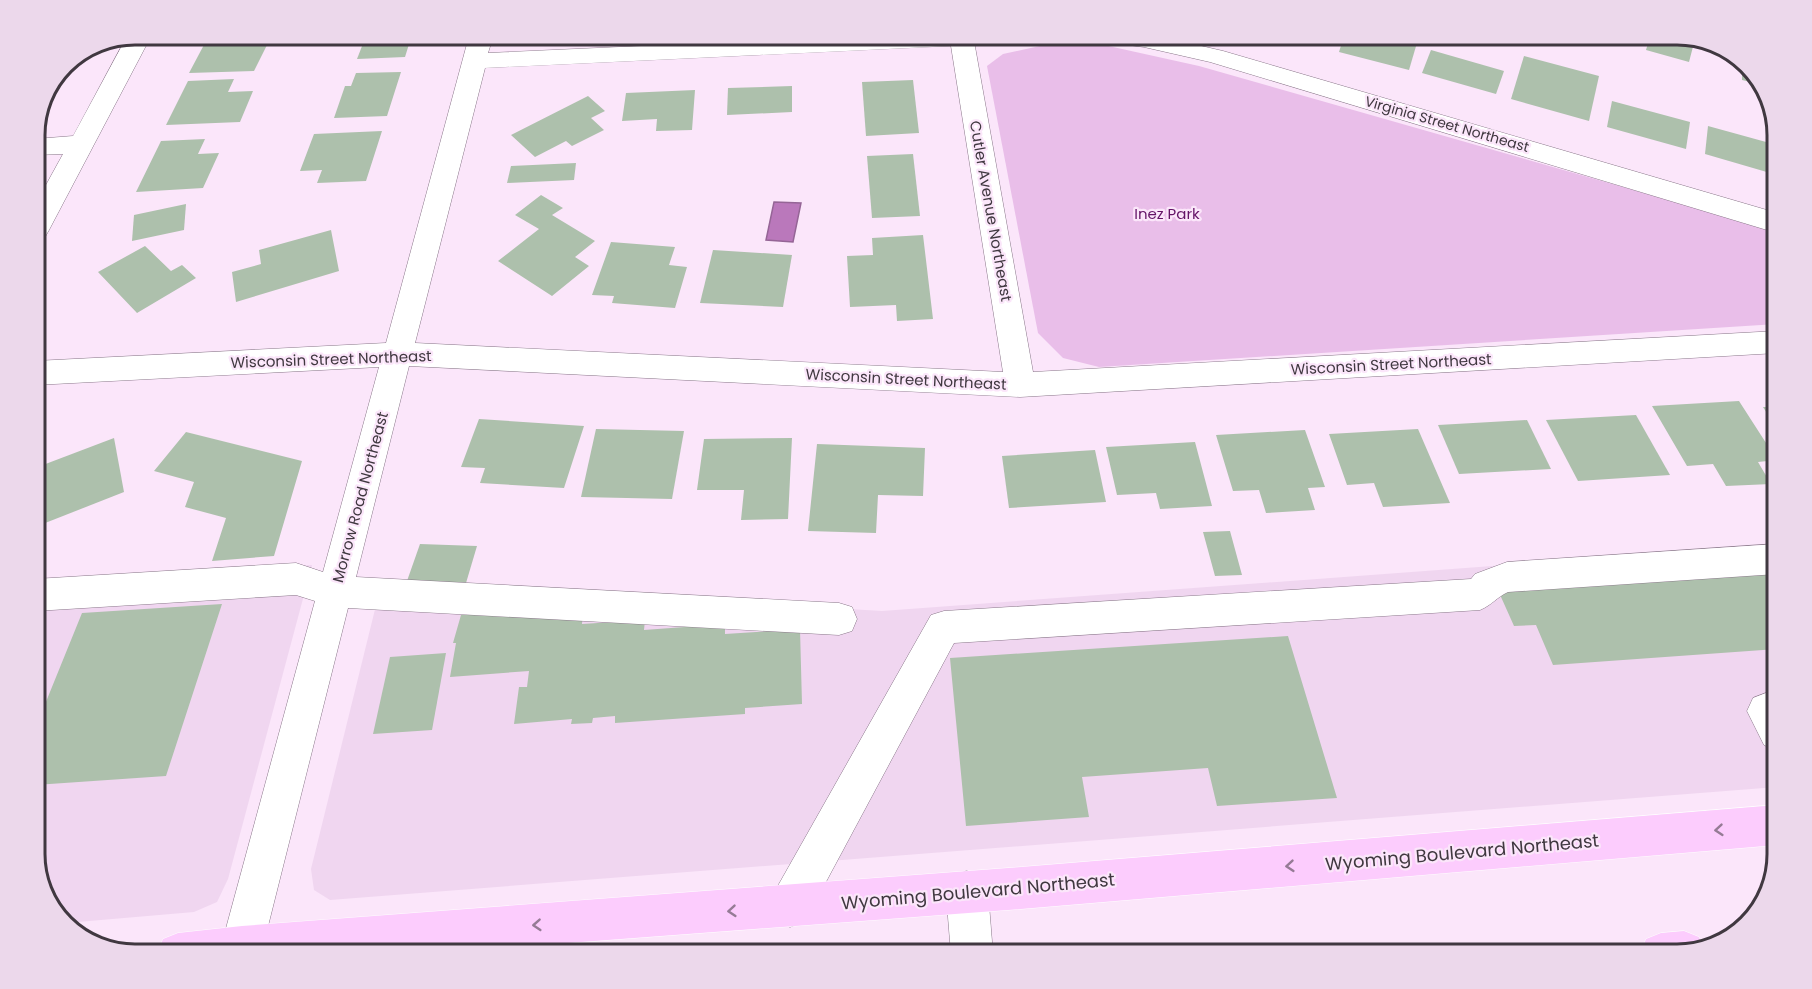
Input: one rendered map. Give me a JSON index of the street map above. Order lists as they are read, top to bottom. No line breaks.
{"streets":{"main road":["Wyoming Boulevard Northeast"],"street":["Virginia Street Northeast","Cutler Avenue Northeast","Wisconsin Street Northeast","Morrow Road Northeast"]},"crossings":[["Cutler Avenue Northeast","Wisconsin Street Northeast"],["Wisconsin Street Northeast","Morrow Road Northeast"]],"one_way":["Wyoming Boulevard Northeast"],"parks":["Inez Park"]}
